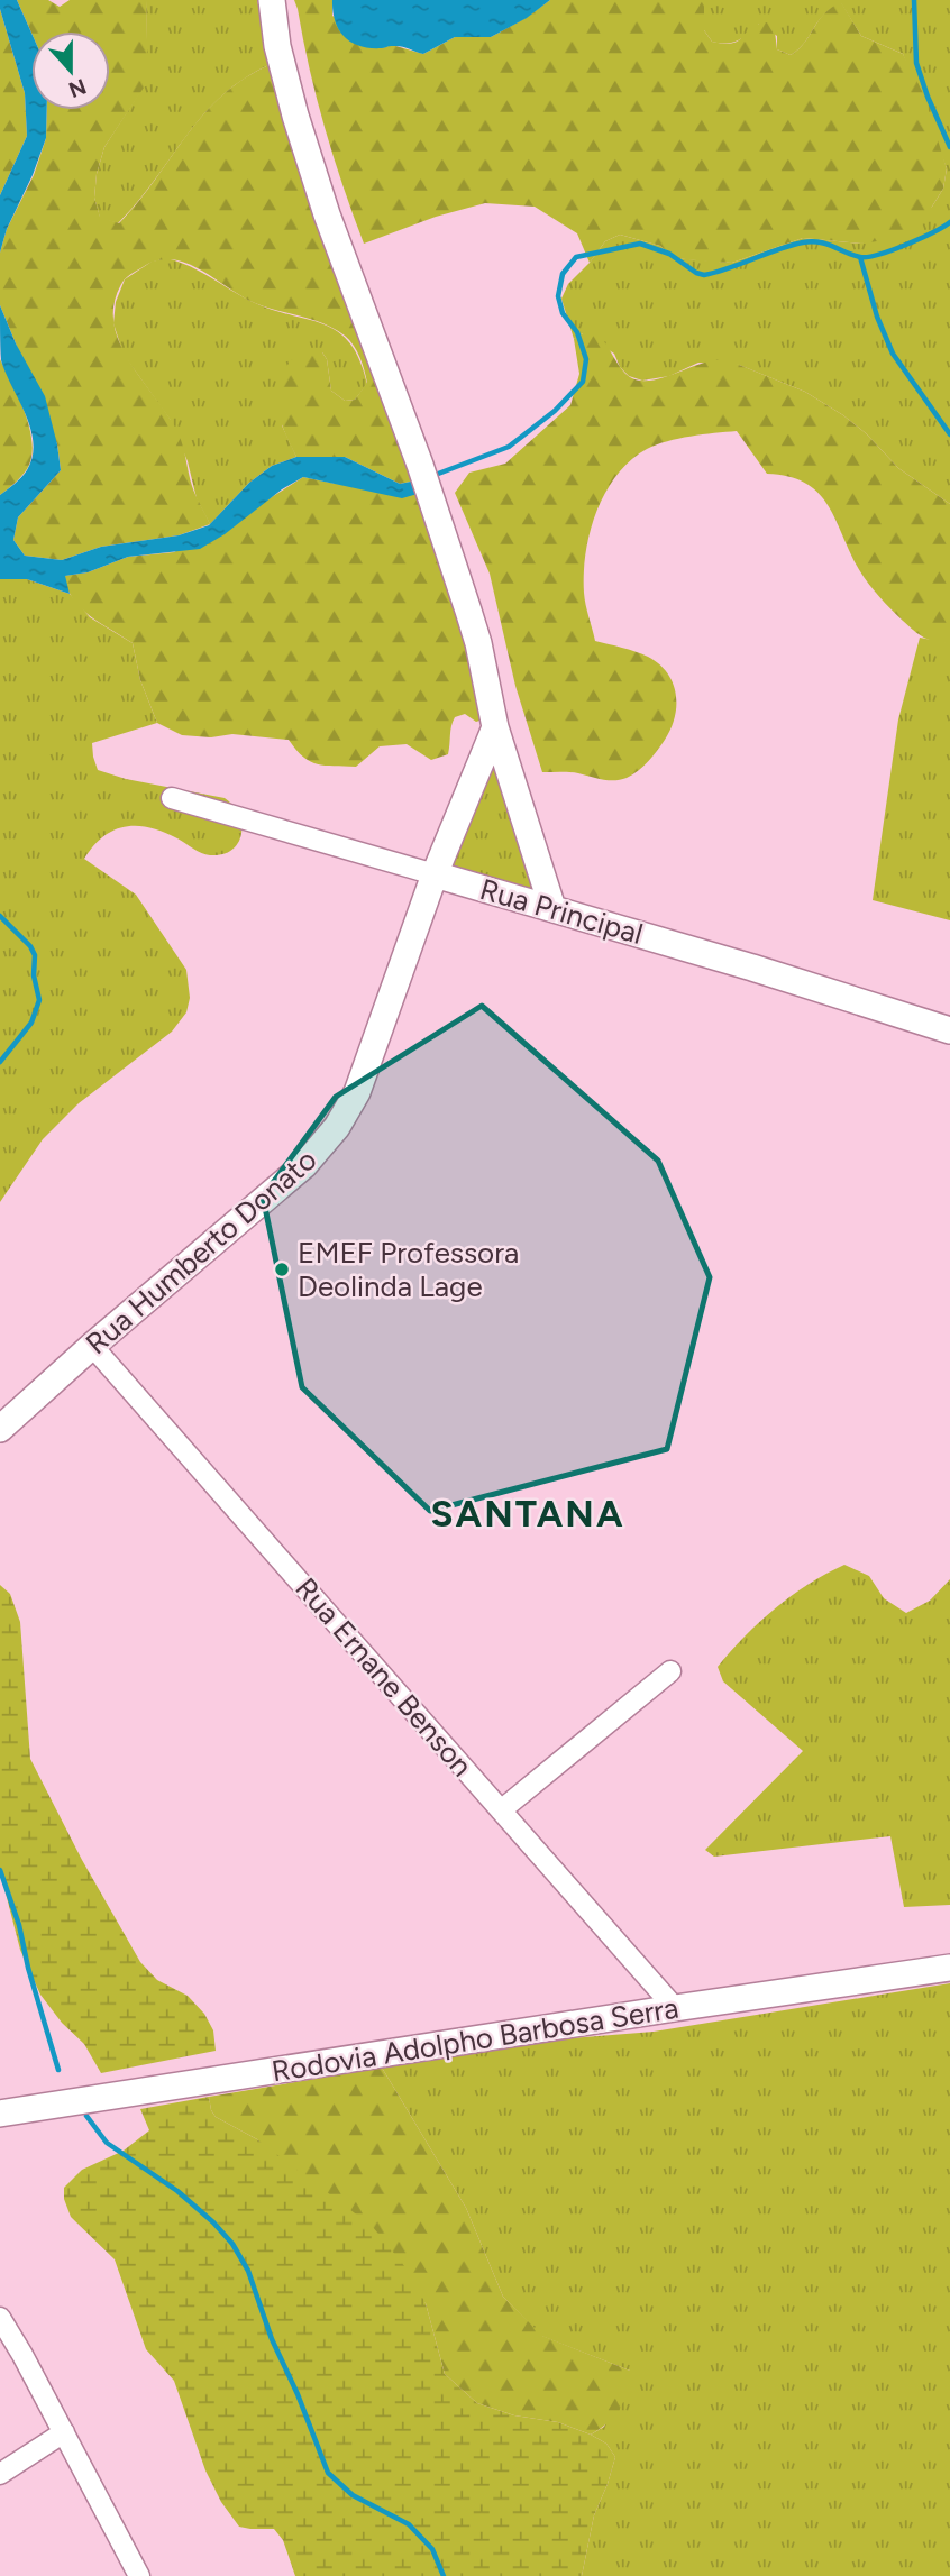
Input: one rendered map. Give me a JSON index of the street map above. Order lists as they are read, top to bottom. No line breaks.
{"streets":{"main road":["Rua Principal","Rua Humberto Donato","Rodovia Adolpho Barbosa Serra"],"street":["Rua Ernane Benson"]},"crossings":[["Rua Principal","Rua Humberto Donato"],["Rua Humberto Donato","Rua Ernane Benson"],["Rua Ernane Benson","Rodovia Adolpho Barbosa Serra"]],"districts":["SANTANA"],"places":["EMEF Professora Deolinda Lage"],"north":"bottom"}
